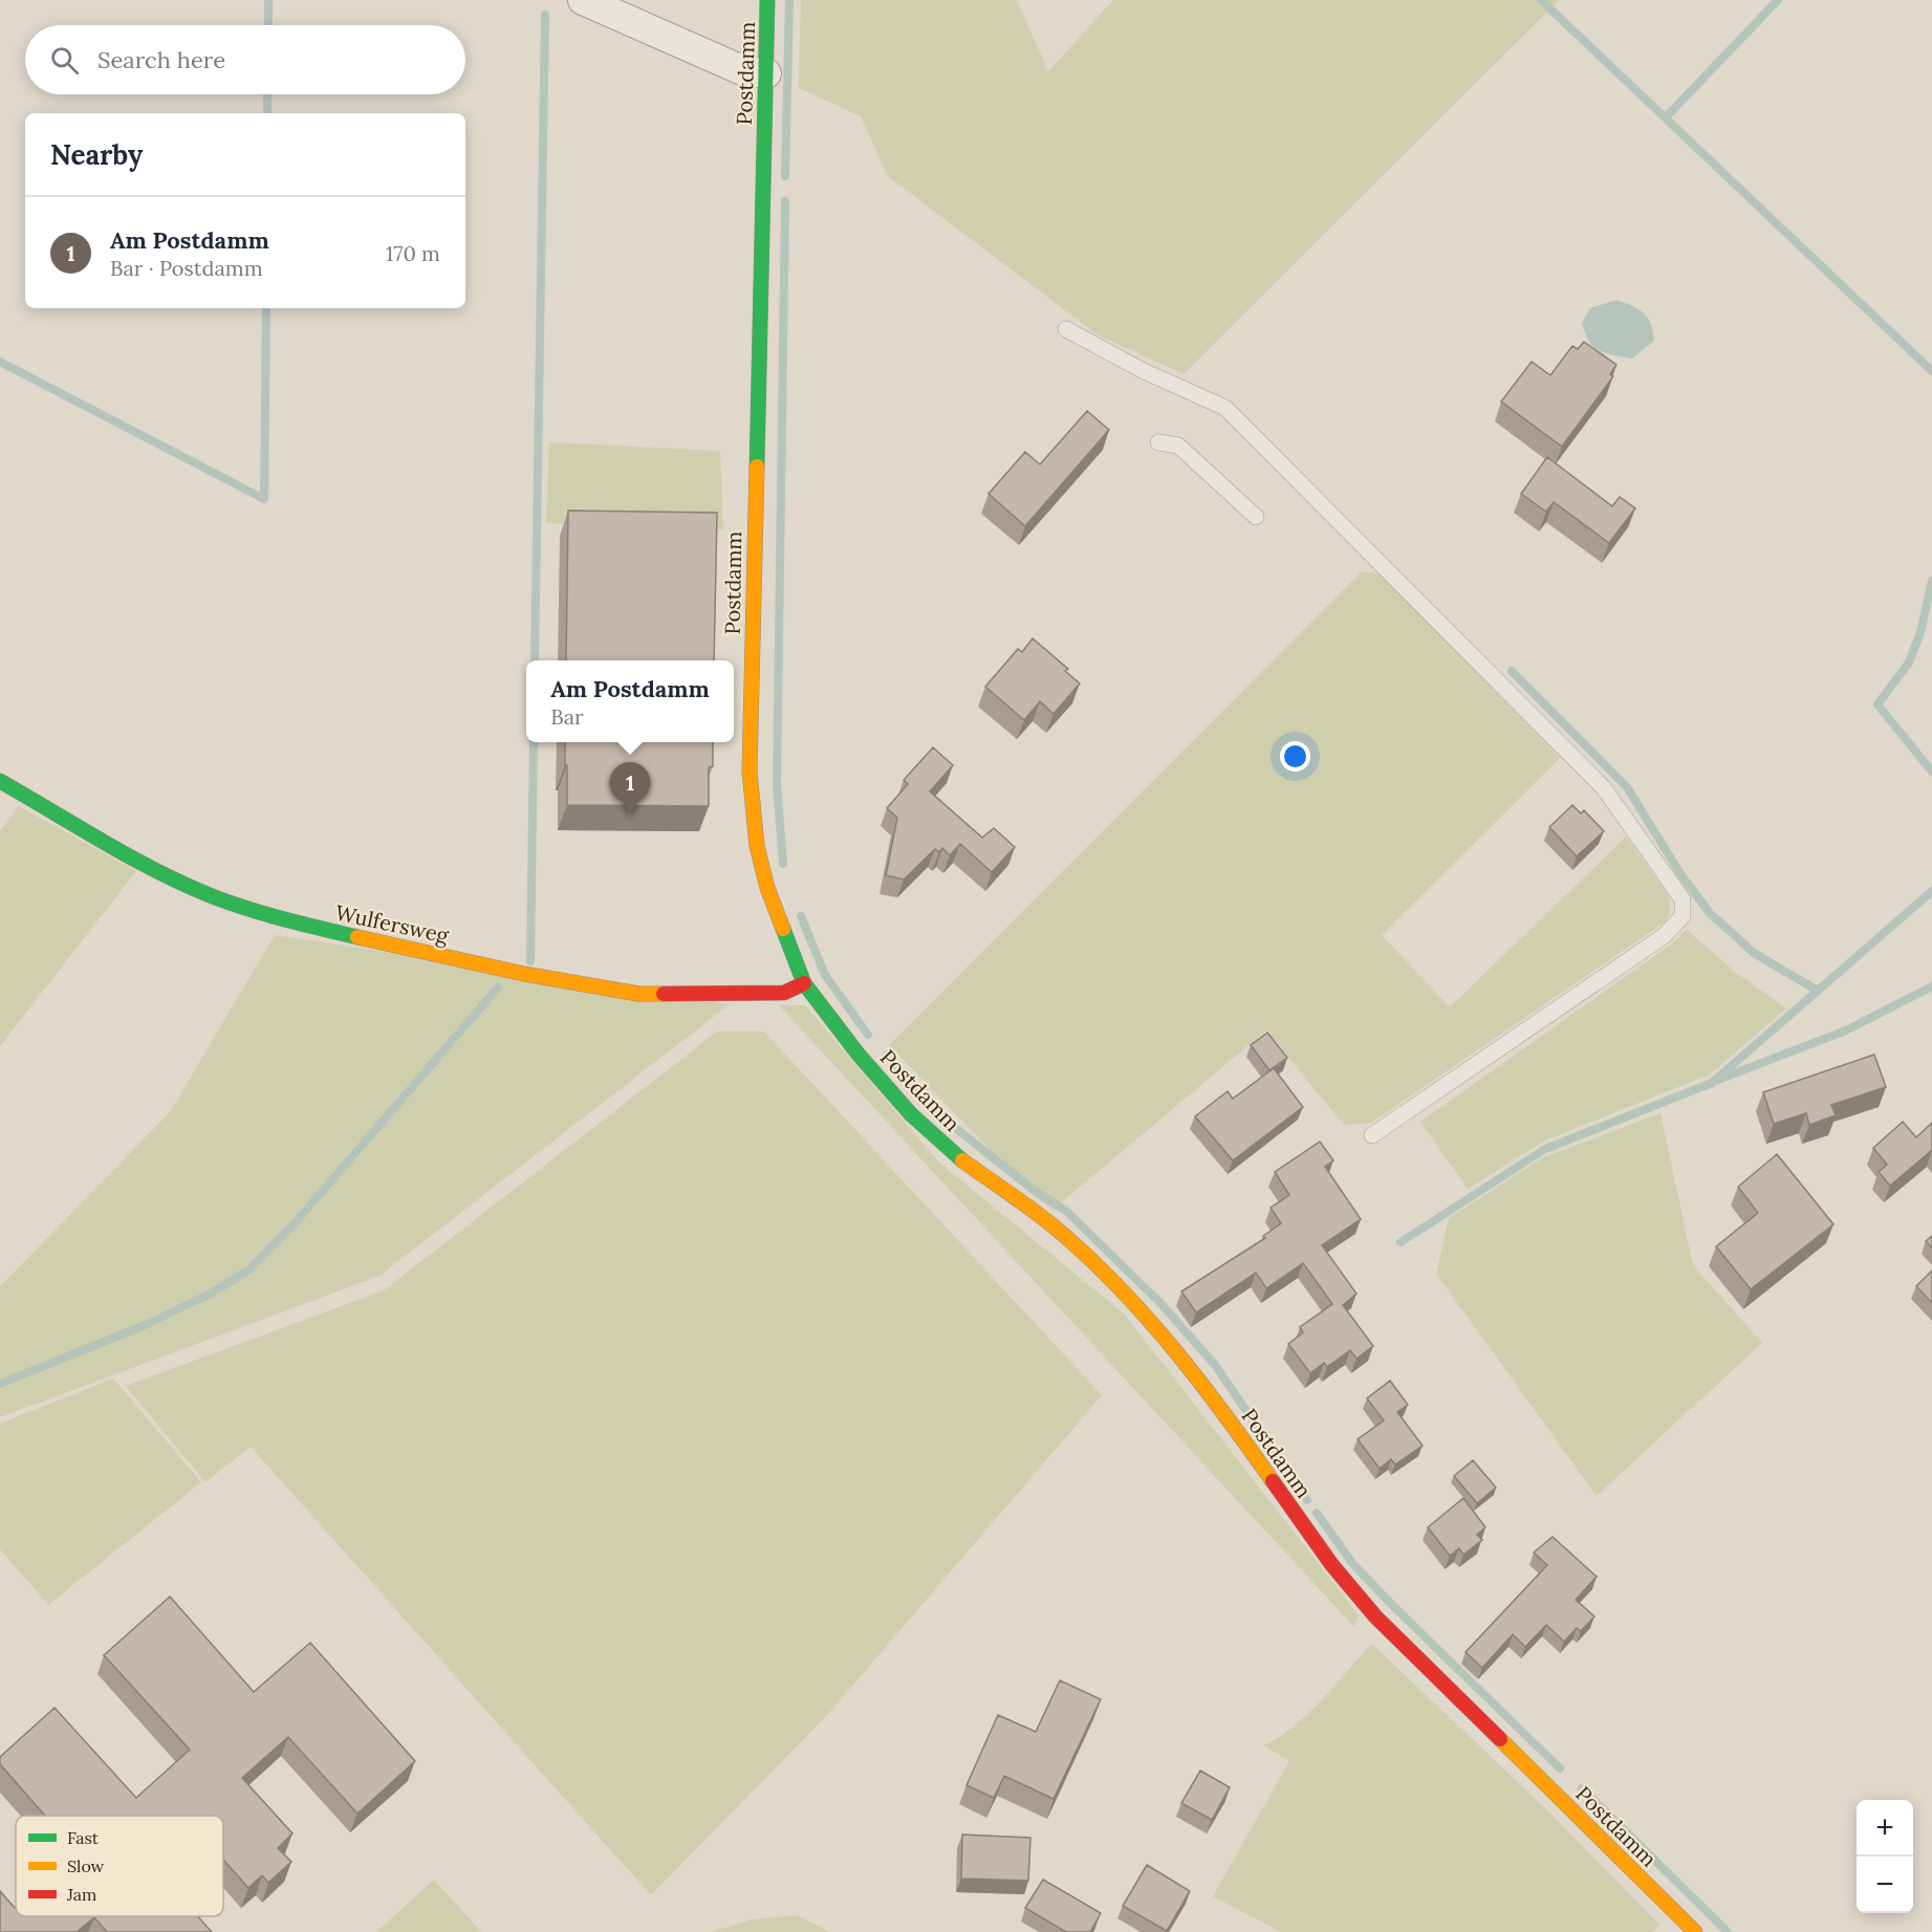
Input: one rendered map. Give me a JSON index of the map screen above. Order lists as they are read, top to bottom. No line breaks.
{"streets":{"street":["Postdamm","Wulfersweg"]},"crossings":[["Postdamm","Wulfersweg"]],"legend":["Fast","Slow","Jam"],"page":{"search":"Search here","heading":"Nearby","list":[{"mark":"1","name":"Am Postdamm","note":"Bar · Postdamm","value":"170 m"}],"popup":["Am Postdamm","Bar"],"pins":"1","map_buttons":["+","−"]}}
